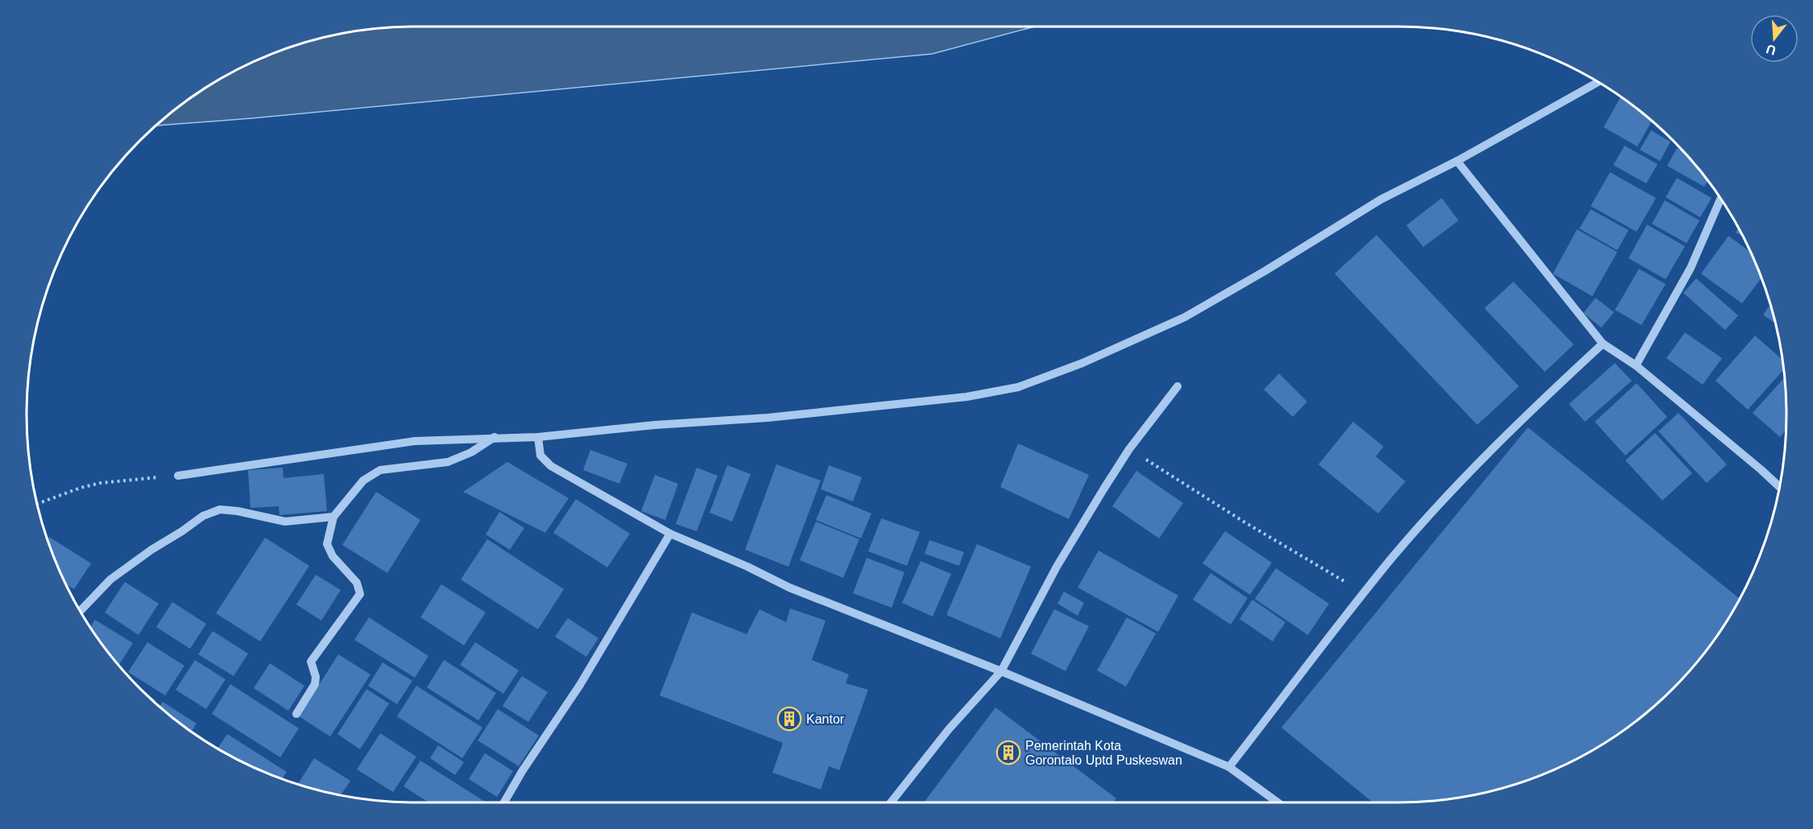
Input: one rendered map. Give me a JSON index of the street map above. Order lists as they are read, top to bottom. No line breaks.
{"places":{"building":["Kantor","Pemerintah Kota Gorontalo Uptd Puskeswan"]},"north":"bottom"}
